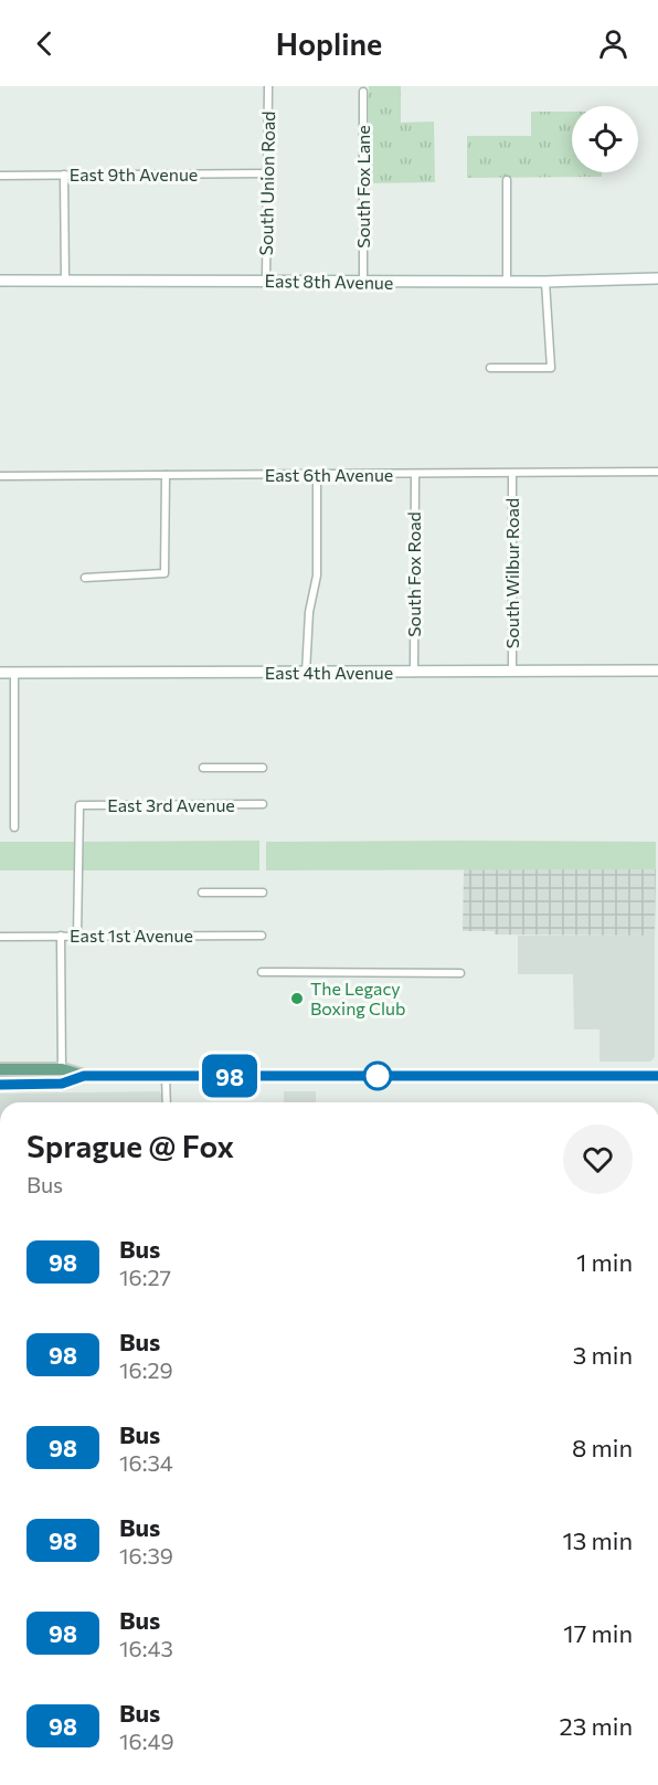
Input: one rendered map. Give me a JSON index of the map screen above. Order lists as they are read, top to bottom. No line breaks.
{"streets":{"street":["East 9th Avenue","South Union Road","South Fox Lane","East 8th Avenue","East 6th Avenue","South Wilbur Road","South Fox Road","East 4th Avenue","East 3rd Avenue","East 1st Avenue"]},"crossings":[["East 9th Avenue","South Union Road"],["South Union Road","East 8th Avenue"],["South Fox Lane","East 8th Avenue"],["East 6th Avenue","South Wilbur Road"],["East 6th Avenue","South Fox Road"],["South Wilbur Road","East 4th Avenue"],["South Fox Road","East 4th Avenue"],["East 3rd Avenue","East 1st Avenue"]],"places":["The Legacy Boxing Club"],"lines":["bus line 98"],"page":{"header":"Hopline","on_map":"98","heading":["Sprague @ Fox","Bus"],"list":[{"mark":"98","name":"Bus","note":"16:27","value":"1 min"},{"mark":"98","name":"Bus","note":"16:29","value":"3 min"},{"mark":"98","name":"Bus","note":"16:34","value":"8 min"},{"mark":"98","name":"Bus","note":"16:39","value":"13 min"},{"mark":"98","name":"Bus","note":"16:43","value":"17 min"},{"mark":"98","name":"Bus","note":"16:49","value":"23 min"}]}}
